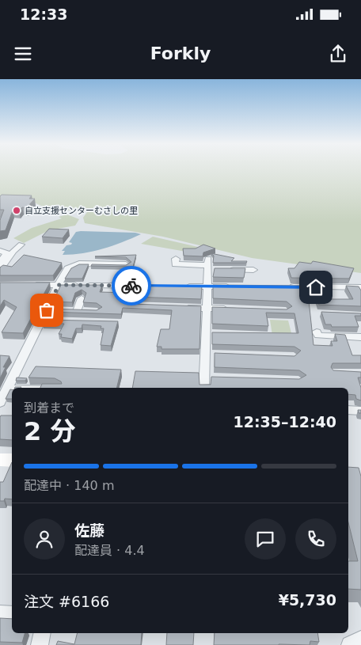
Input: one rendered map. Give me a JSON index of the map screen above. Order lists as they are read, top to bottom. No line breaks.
{"places":["自立支援センターむさしの里"],"page":{"status":"12:33","header":"Forkly","heading":["2 分","到着まで","12:35–12:40"],"panel":["佐藤","配達員 · 4.4","注文 #6166","¥5,730"],"bar":"配達中 · 140 m"}}
